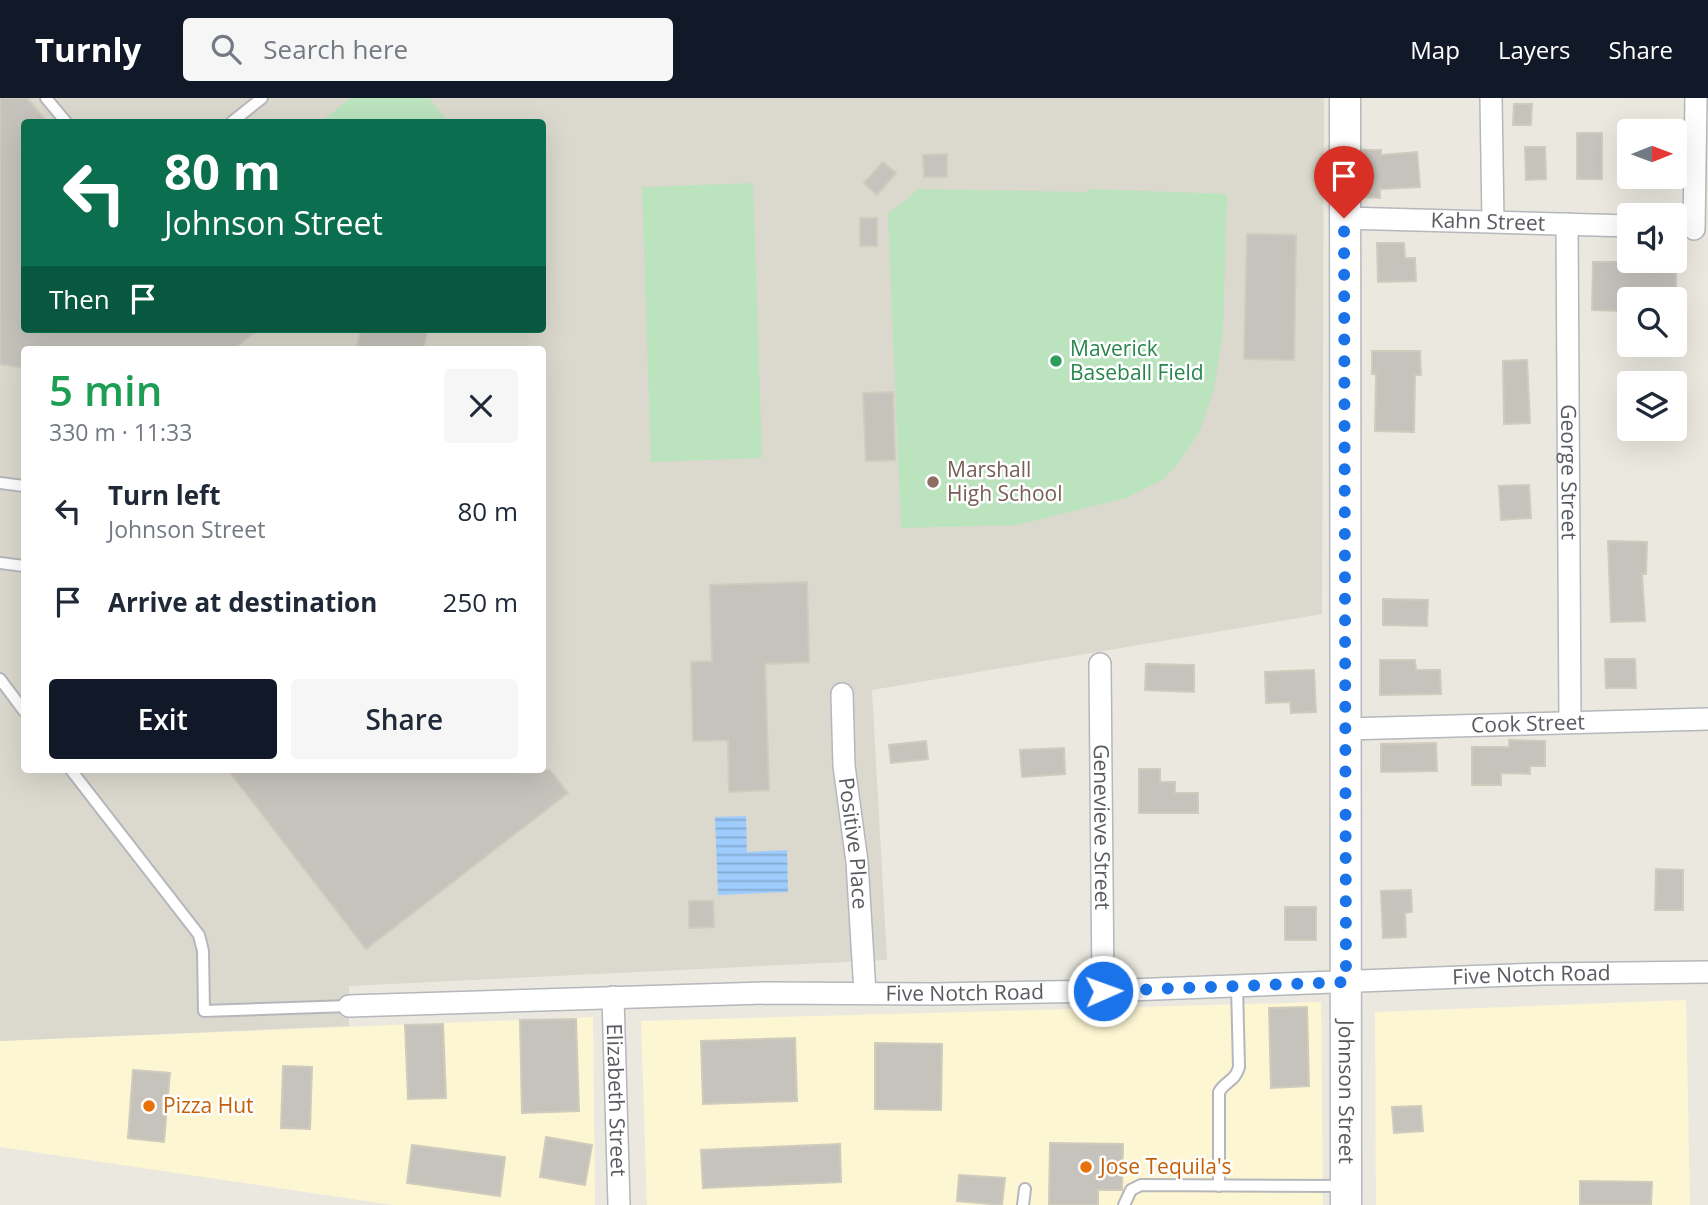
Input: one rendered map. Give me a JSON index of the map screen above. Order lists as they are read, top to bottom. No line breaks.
{"streets":{"street":["Kahn Street","George Street","Cook Street","Genevieve Street","Positive Place","Five Notch Road","Johnson Street","Elizabeth Street"]},"crossings":[["Kahn Street","George Street"],["Kahn Street","Johnson Street"],["George Street","Cook Street"],["Cook Street","Johnson Street"],["Genevieve Street","Five Notch Road"],["Positive Place","Five Notch Road"],["Five Notch Road","Johnson Street"],["Five Notch Road","Elizabeth Street"]],"places":["Maverick Baseball Field","Marshall High School","Pizza Hut","Jose Tequila's"],"north":"right","page":{"header":"Turnly","search":"Search here","nav":["Map","Layers","Share"],"turn":["80 m","Johnson Street"],"then":"Then","heading":["5 min","330 m · 11:33"],"list":[{"name":"Turn left","note":"Johnson Street","value":"80 m"},{"name":"Arrive at destination","value":"250 m"}],"buttons":["Exit","Share"]}}
